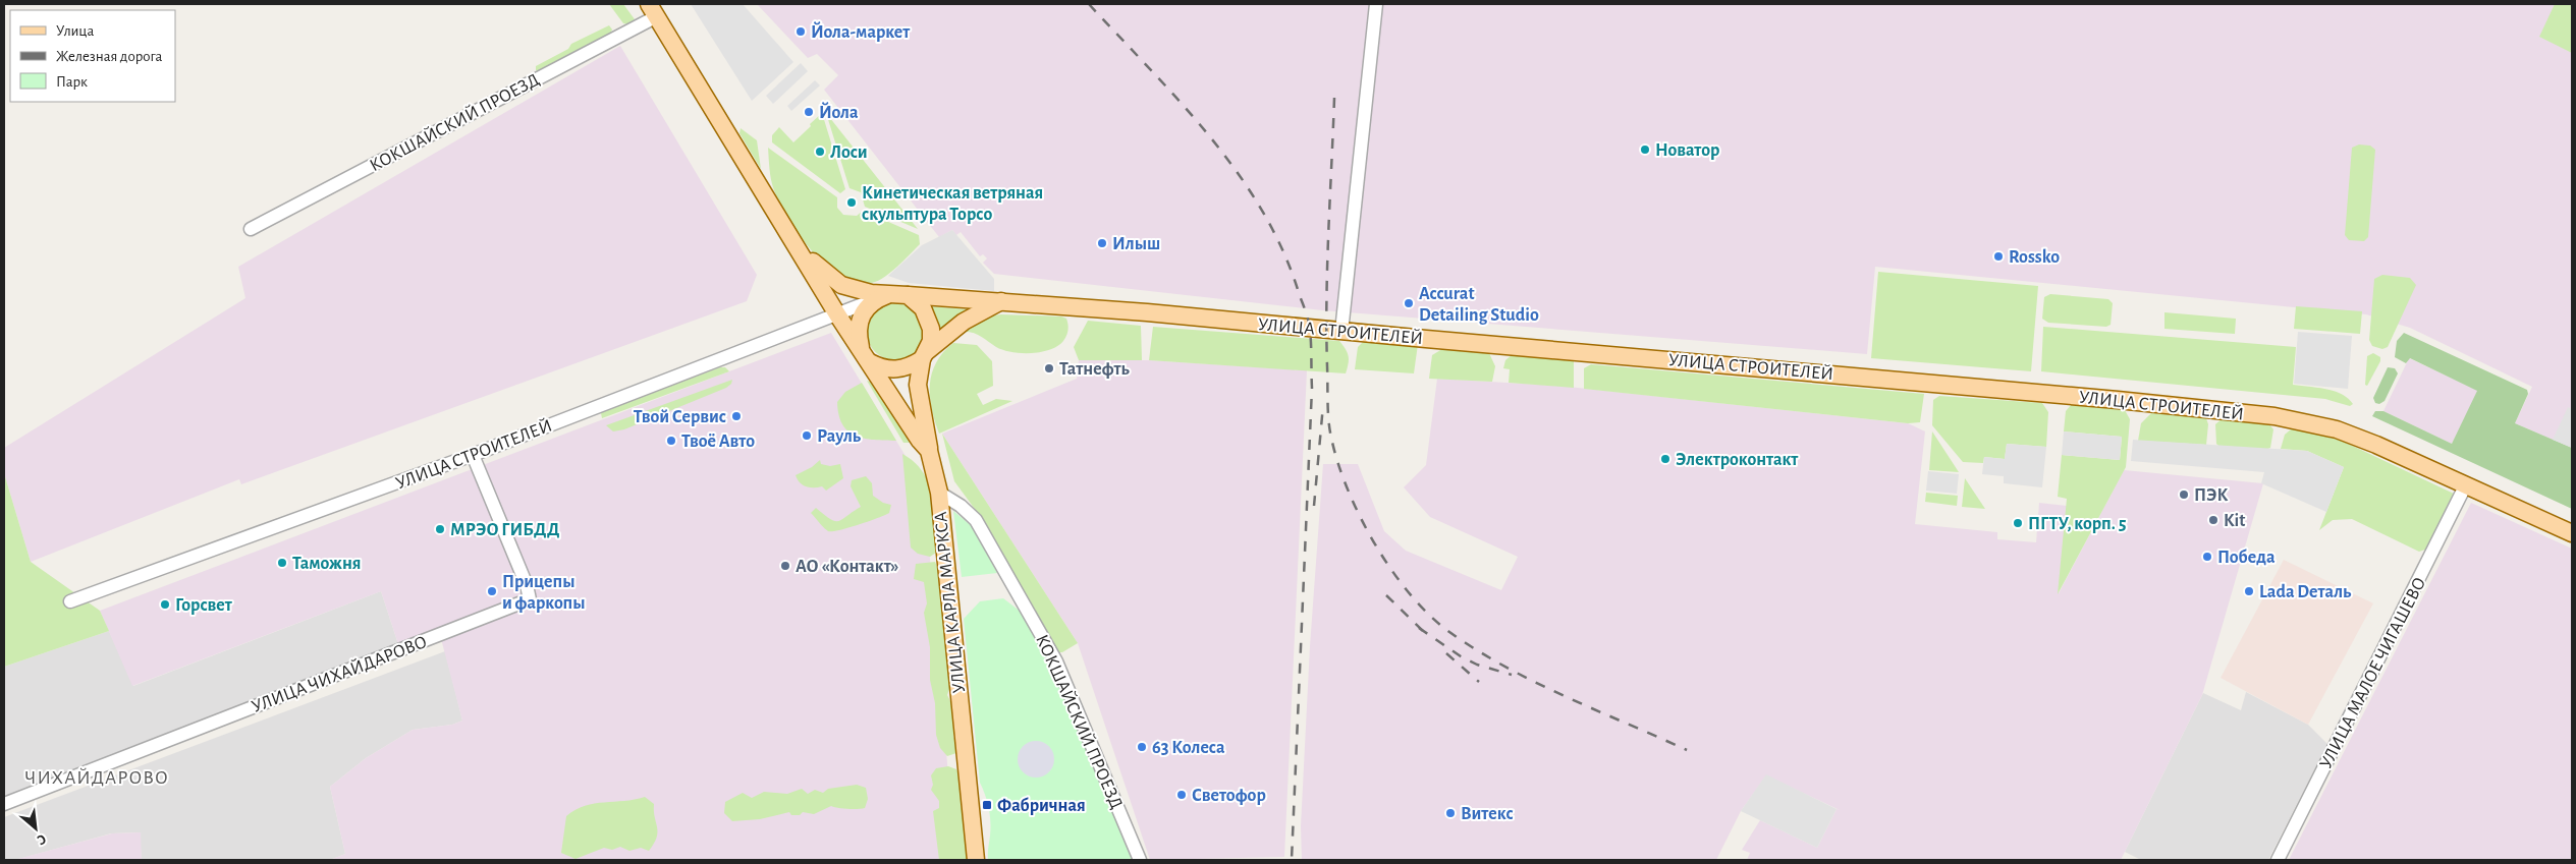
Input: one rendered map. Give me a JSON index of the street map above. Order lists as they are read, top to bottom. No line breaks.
{"streets":{"main road":["КОКШАЙСКИЙ ПРОЕЗД","УЛИЦА СТРОИТЕЛЕЙ","УЛИЦА КАРЛА МАРКСА"],"street":["УЛИЦА МАЛОЕ ЧИГАШЕВО","УЛИЦА ЧИХАЙДАРОВО"]},"crossings":[["КОКШАЙСКИЙ ПРОЕЗД","УЛИЦА КАРЛА МАРКСА"],["УЛИЦА СТРОИТЕЛЕЙ","УЛИЦА КАРЛА МАРКСА"],["УЛИЦА СТРОИТЕЛЕЙ","УЛИЦА МАЛОЕ ЧИГАШЕВО"],["УЛИЦА СТРОИТЕЛЕЙ","УЛИЦА ЧИХАЙДАРОВО"]],"districts":["ЧИХАЙДАРОВО"],"places":{"other":["Йола-маркет","Йола","Новатор","Лоси","Кинетическая ветряная скульптура Торсо","Илыш","Rossko","Accurat Detailing Studio","Татнефть","Твой Сервис","Рауль","Твоё Авто","Электроконтакт","ПЭК","Kit","ПГТУ, корп. 5","МРЭО ГИБДД","Победа","Таможня","АО «Контакт»","Прицепы и фаркопы","Lada Dеталь","Горсвет","63 Колеса","Светофор","Витекс"],"transit":["Фабричная"]},"legend":["Улица","Железная дорога","Парк"],"north":"bottom right"}
